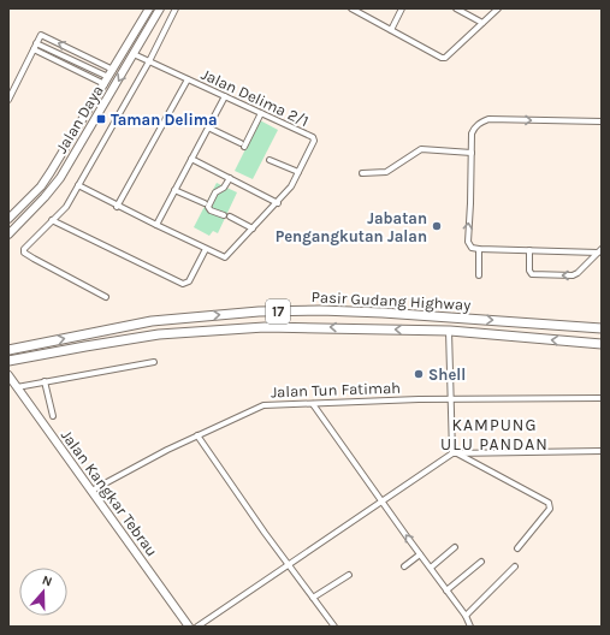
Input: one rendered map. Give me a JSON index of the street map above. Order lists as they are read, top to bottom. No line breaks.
{"streets":{"highway":["Pasir Gudang Highway","17"],"main road":["Jalan Daya","Jalan Kangkar Tebrau"],"street":["Jalan Delima 2/1","Jalan Tun Fatimah"]},"crossings":[["Jalan Delima 2/1","Jalan Daya"],["Jalan Tun Fatimah","Jalan Kangkar Tebrau"]],"districts":["KAMPUNG ULU PANDAN"],"places":{"transit":["Taman Delima"],"other":["Jabatan Pengangkutan Jalan","Shell"]},"north":"top"}
